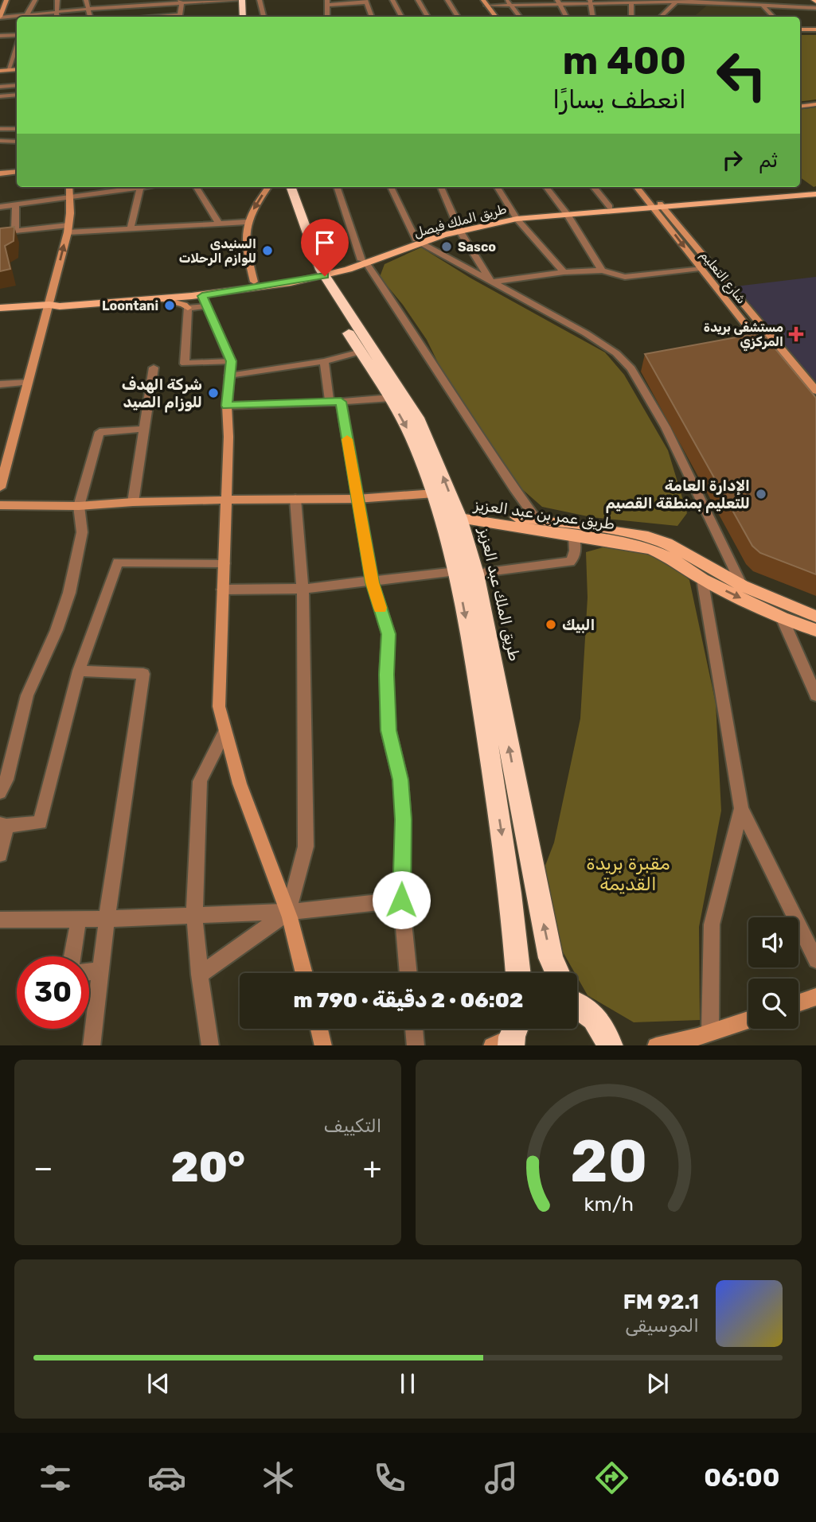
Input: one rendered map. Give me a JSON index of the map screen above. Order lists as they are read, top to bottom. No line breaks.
{"streets":{"highway":["طريق الملك عبد العزيز"],"main road":["طريق الملك فيصل","طريق عمر بن عبد العزيز"],"street":["شارع التعليم"]},"crossings":[["طريق الملك فيصل","شارع التعليم"],["طريق الملك فيصل","طريق الملك عبد العزيز"],["طريق عمر بن عبد العزيز","طريق الملك عبد العزيز"]],"parks":["مقبرة بريدة القديمة"],"places":{"other":["Sasco","السنيدي للوازم الرحلات","Loontani","شركة الهدف للوزام الصيد","الإدارة العامة للتعليم بمنطقة القصيم","البيك"],"health":["مستشفى بريدة المركزي"]},"page":{"turn":["400 m","انعطف يسارًا"],"then":"ثم","limit":"30","trip":"06:02 · 2 دقيقة · 790 m","tile":"التكييف","heat":["−","20°","+"],"song":["92.1 FM","الموسيقى"],"tabs":"06:00","gauge":["20","km/h"]}}
